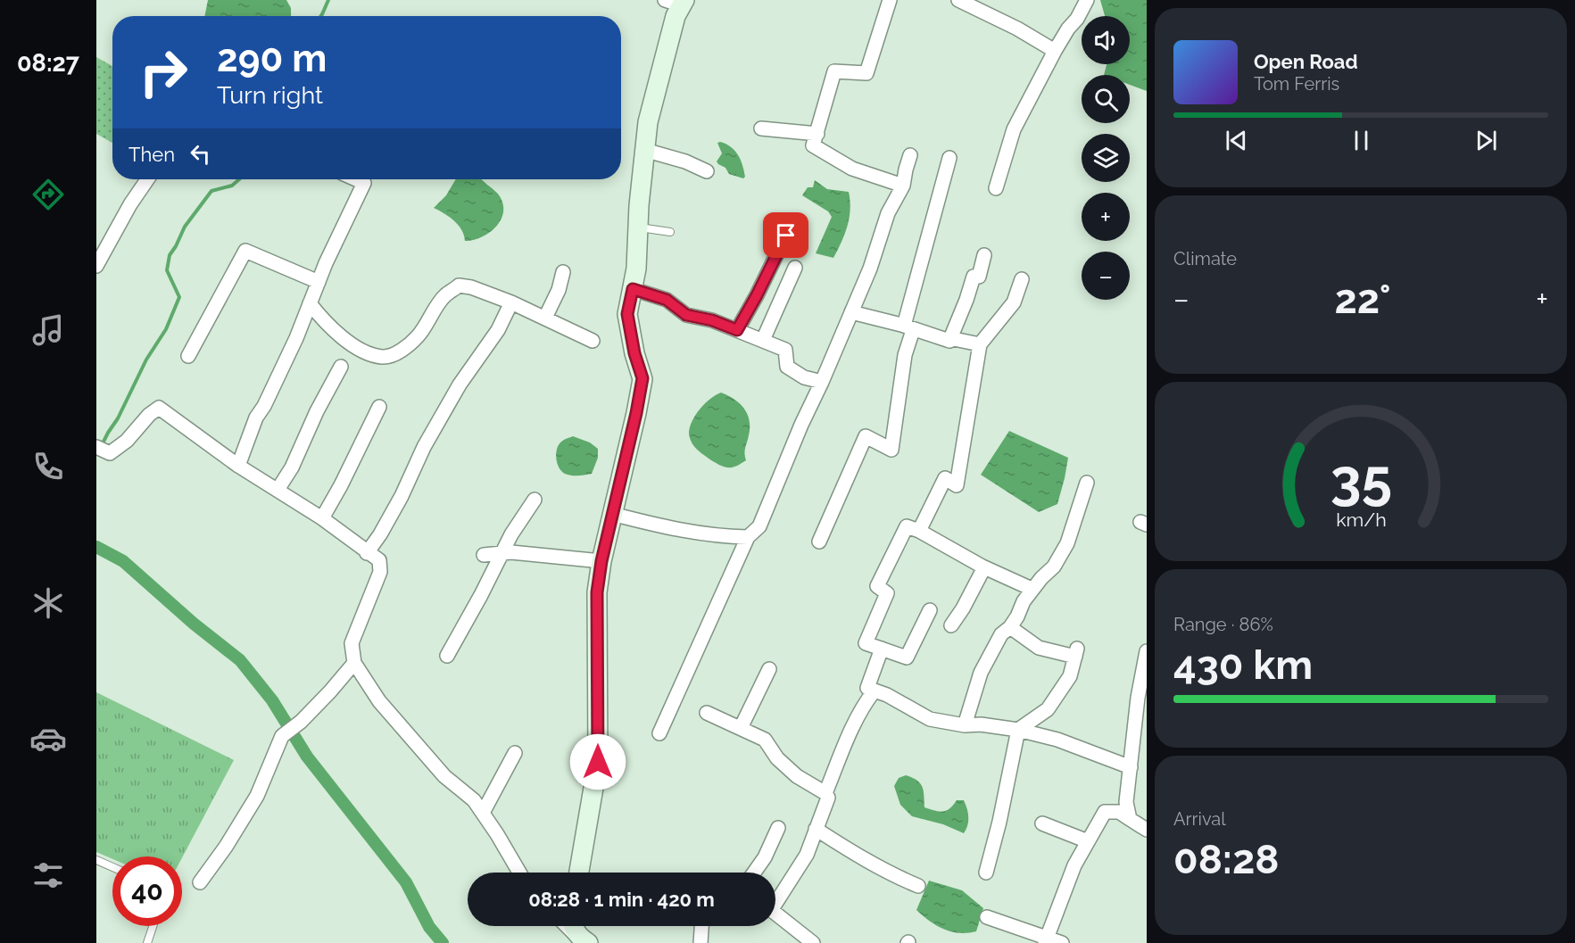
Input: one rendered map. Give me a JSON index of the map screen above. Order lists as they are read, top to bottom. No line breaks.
{"page":{"tabs":"08:27","map_buttons":["+","−"],"turn":["290 m","Turn right"],"song":["Open Road","Tom Ferris"],"then":"Then","tile":["Climate",["Range · 86%","430 km"],["Arrival","08:28"]],"heat":["−","22°","+"],"limit":"40","trip":"08:28 · 1 min · 420 m","gauge":["35","km/h"]}}
